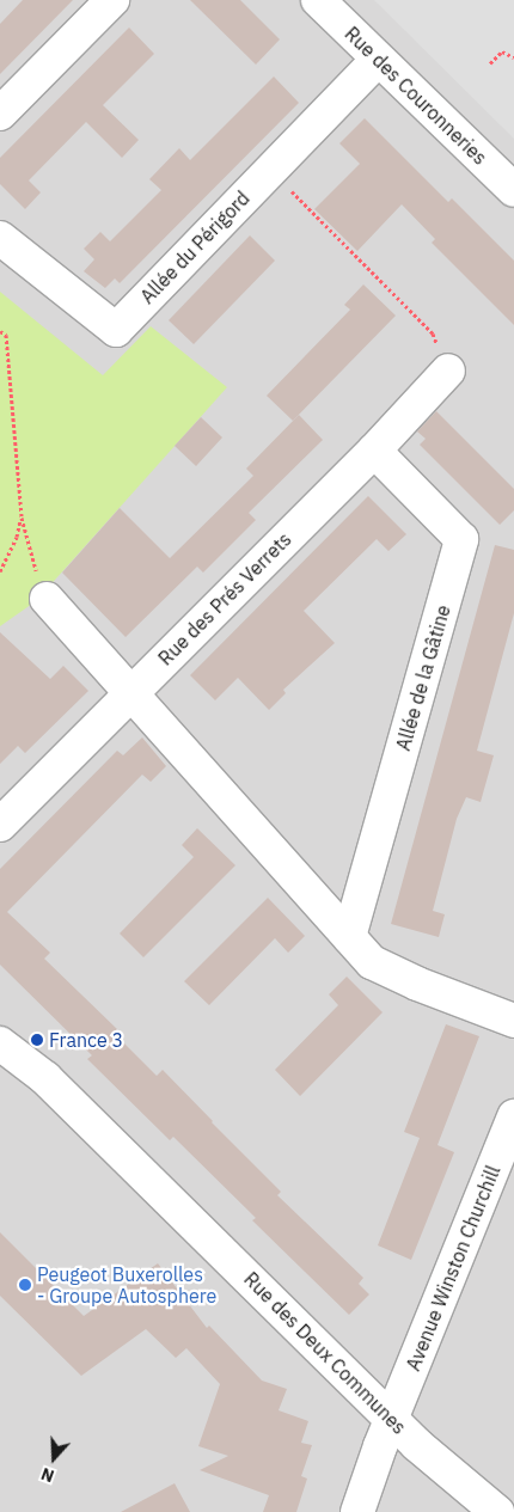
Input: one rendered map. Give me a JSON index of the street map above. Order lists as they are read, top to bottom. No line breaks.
{"streets":{"street":["Rue des Couronneries","Allée du Périgord","Rue des Prés Verrets","Allée de la Gâtine","Avenue Winston Churchill","Rue des Deux Communes"]},"crossings":[["Rue des Couronneries","Allée du Périgord"],["Rue des Prés Verrets","Allée de la Gâtine"],["Avenue Winston Churchill","Rue des Deux Communes"]],"places":["France 3","Peugeot Buxerolles - Groupe Autosphere"],"north":"bottom"}
